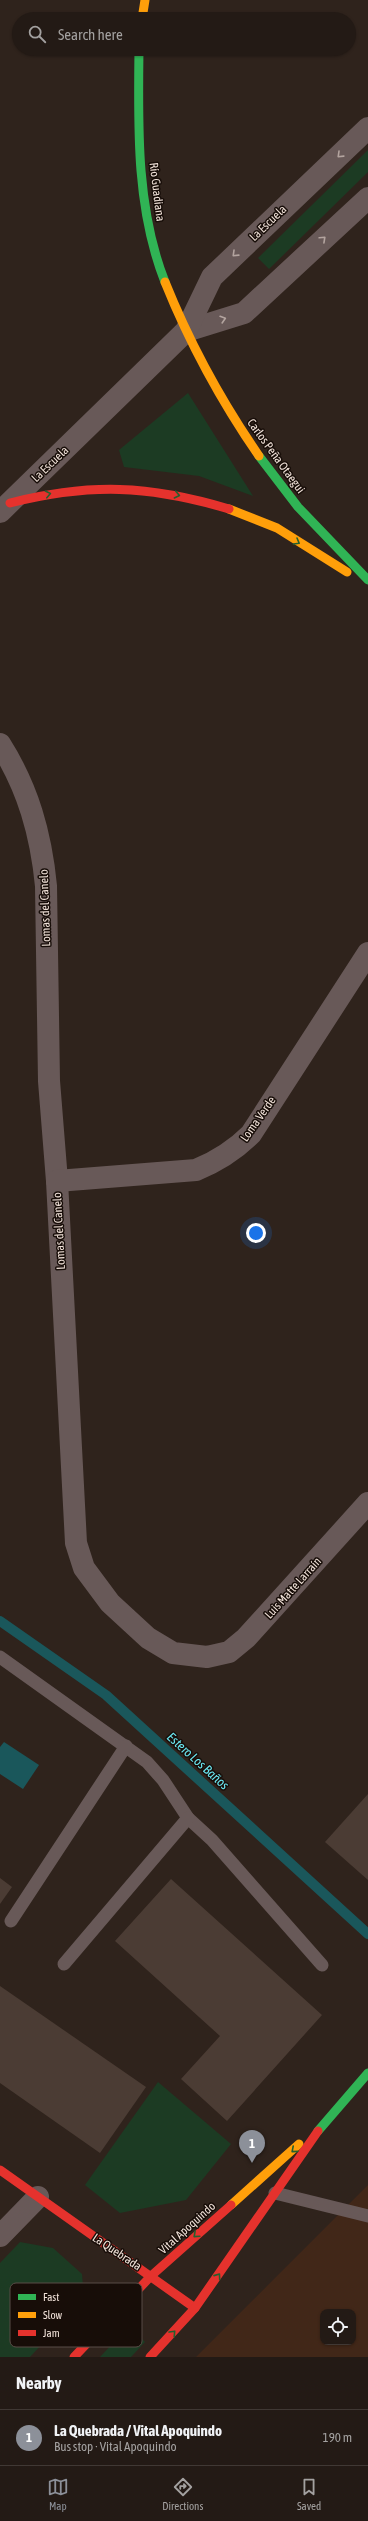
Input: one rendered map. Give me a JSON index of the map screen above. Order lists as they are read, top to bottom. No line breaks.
{"streets":{"street":["Río Guadiana","La Escuela","Carlos Peña Otaegui","Lomas del Canelo","Loma Verde","Luis Matte Larraín","Vital Apoquindo","La Quebrada"]},"crossings":[["Río Guadiana","La Escuela"],["Río Guadiana","Carlos Peña Otaegui"],["La Escuela","Carlos Peña Otaegui"],["Lomas del Canelo","Loma Verde"],["Lomas del Canelo","Luis Matte Larraín"],["Vital Apoquindo","La Quebrada"]],"water":["Estero Los Baños"],"legend":["Fast","Slow","Jam"],"page":{"search":"Search here","pins":"1","heading":"Nearby","list":[{"mark":"1","name":"La Quebrada / Vital Apoquindo","note":"Bus stop · Vital Apoquindo","value":"190 m"}],"nav":["Map","Directions","Saved"]}}
